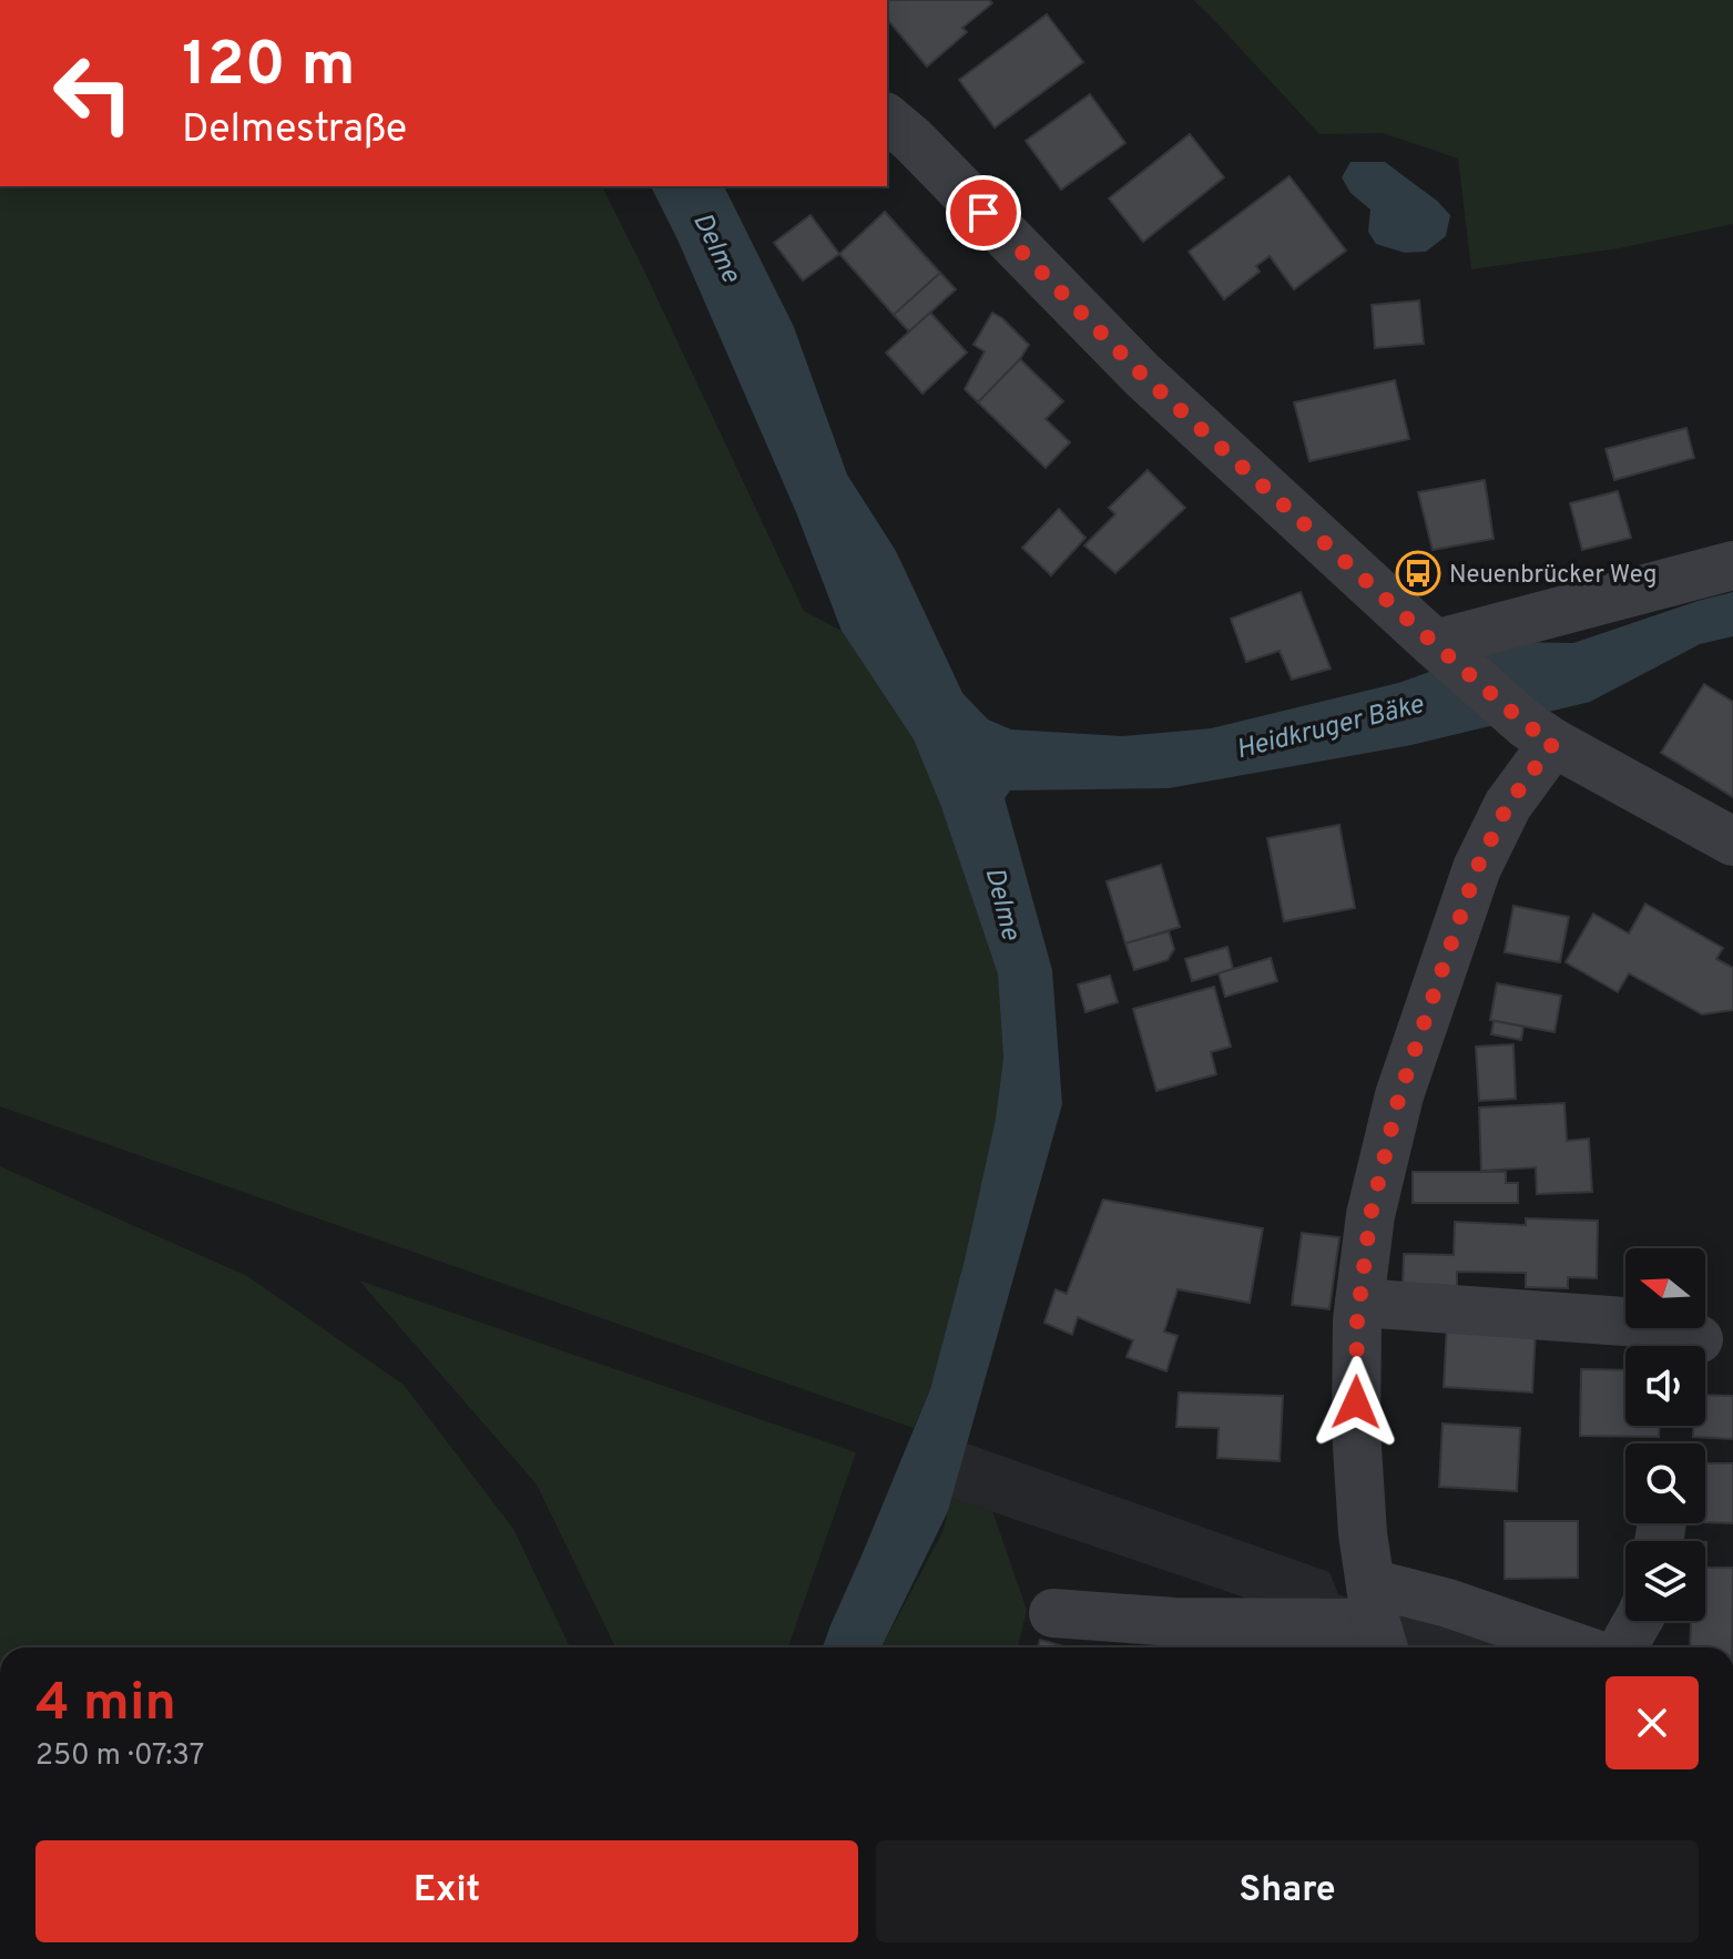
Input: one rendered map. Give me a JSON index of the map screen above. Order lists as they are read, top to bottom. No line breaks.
{"water":["Delme","Heidkruger Bäke"],"places":{"bus stop":["Neuenbrücker Weg"]},"north":"left","page":{"turn":["120 m","Delmestraße"],"heading":["4 min","250 m · 07:37"],"buttons":["Exit","Share"]}}
